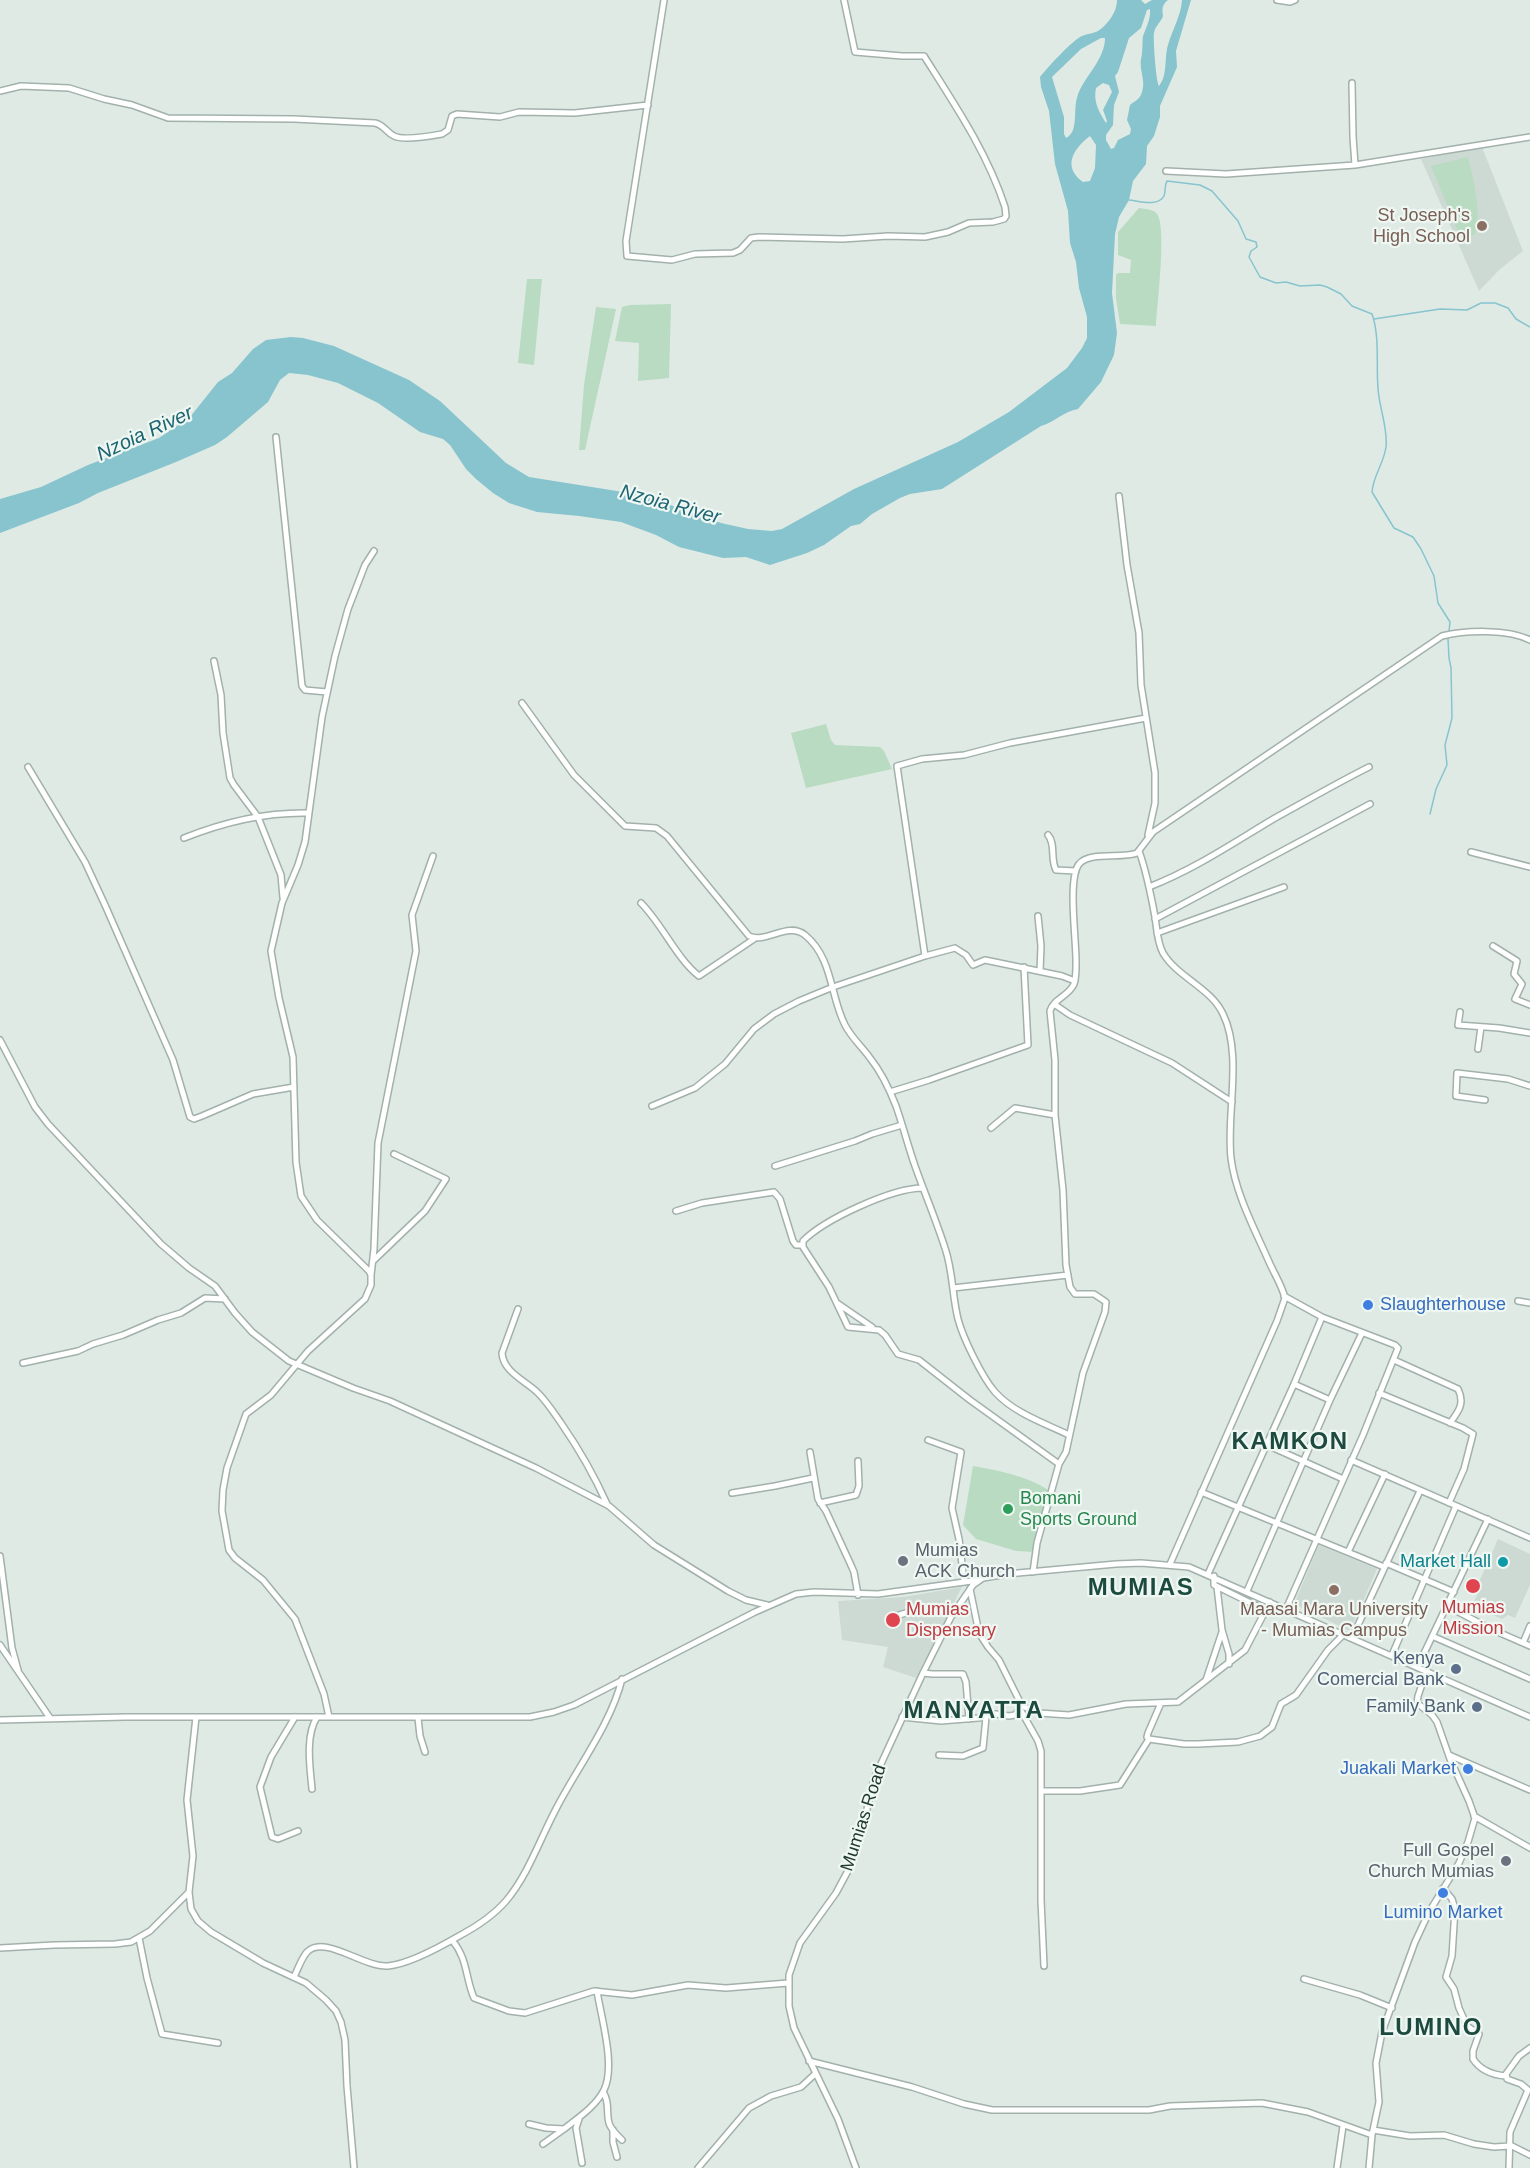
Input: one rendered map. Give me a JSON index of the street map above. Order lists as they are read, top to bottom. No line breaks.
{"streets":{"street":["Mumias Road"]},"districts":["KAMKON","MUMIAS","MANYATTA","LUMINO"],"water":["Nzoia River"],"places":["St Joseph's High School","Slaughterhouse","Bomani Sports Ground","Mumias ACK Church","Market Hall","Mumias Mission","Maasai Mara University - Mumias Campus","Mumias Dispensary","Kenya Comercial Bank","Family Bank","Juakali Market","Full Gospel Church Mumias","Lumino Market"]}
